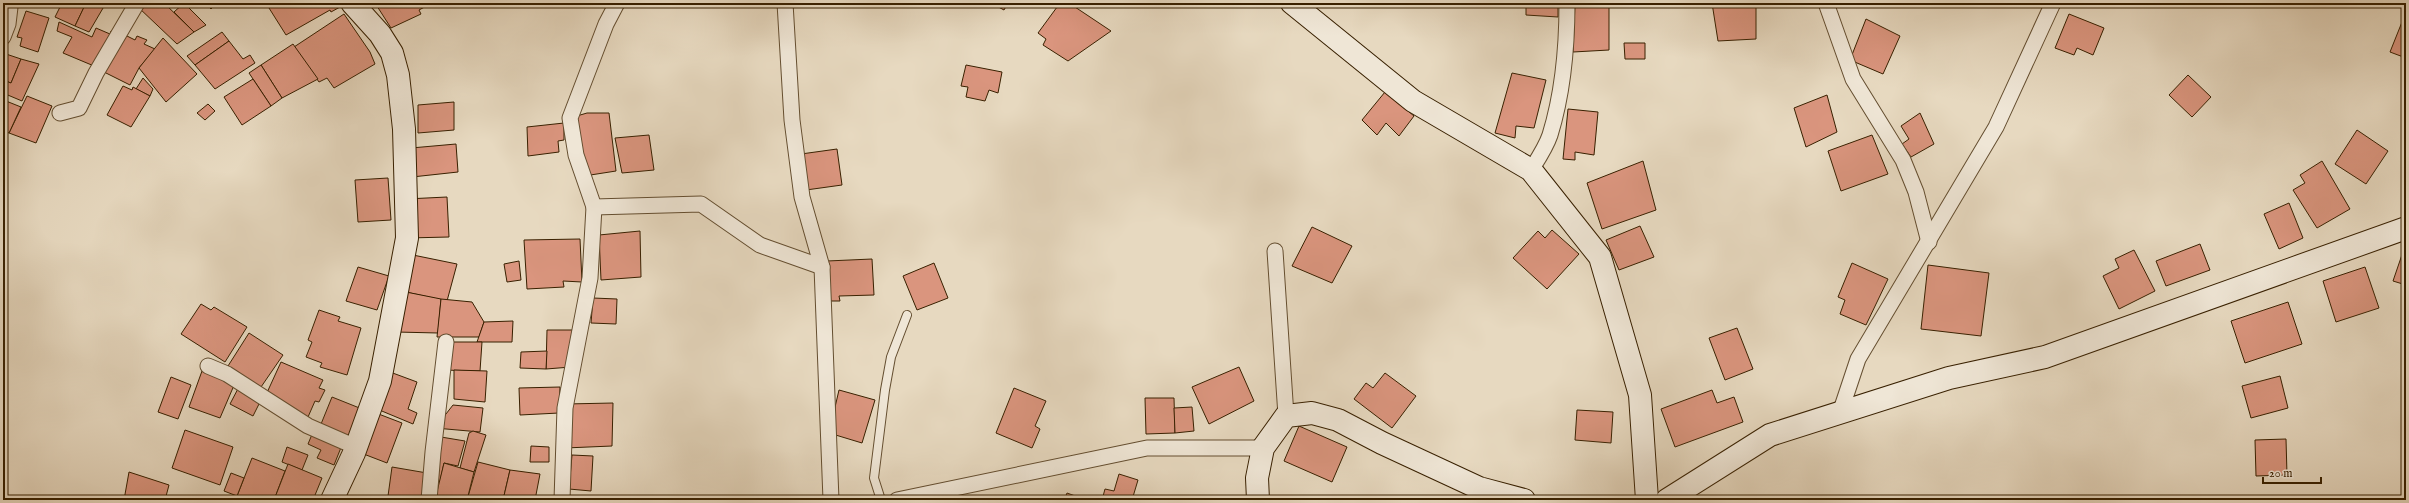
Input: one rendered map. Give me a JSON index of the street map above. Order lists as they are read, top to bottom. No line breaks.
{"scale_bar":"20 m"}
